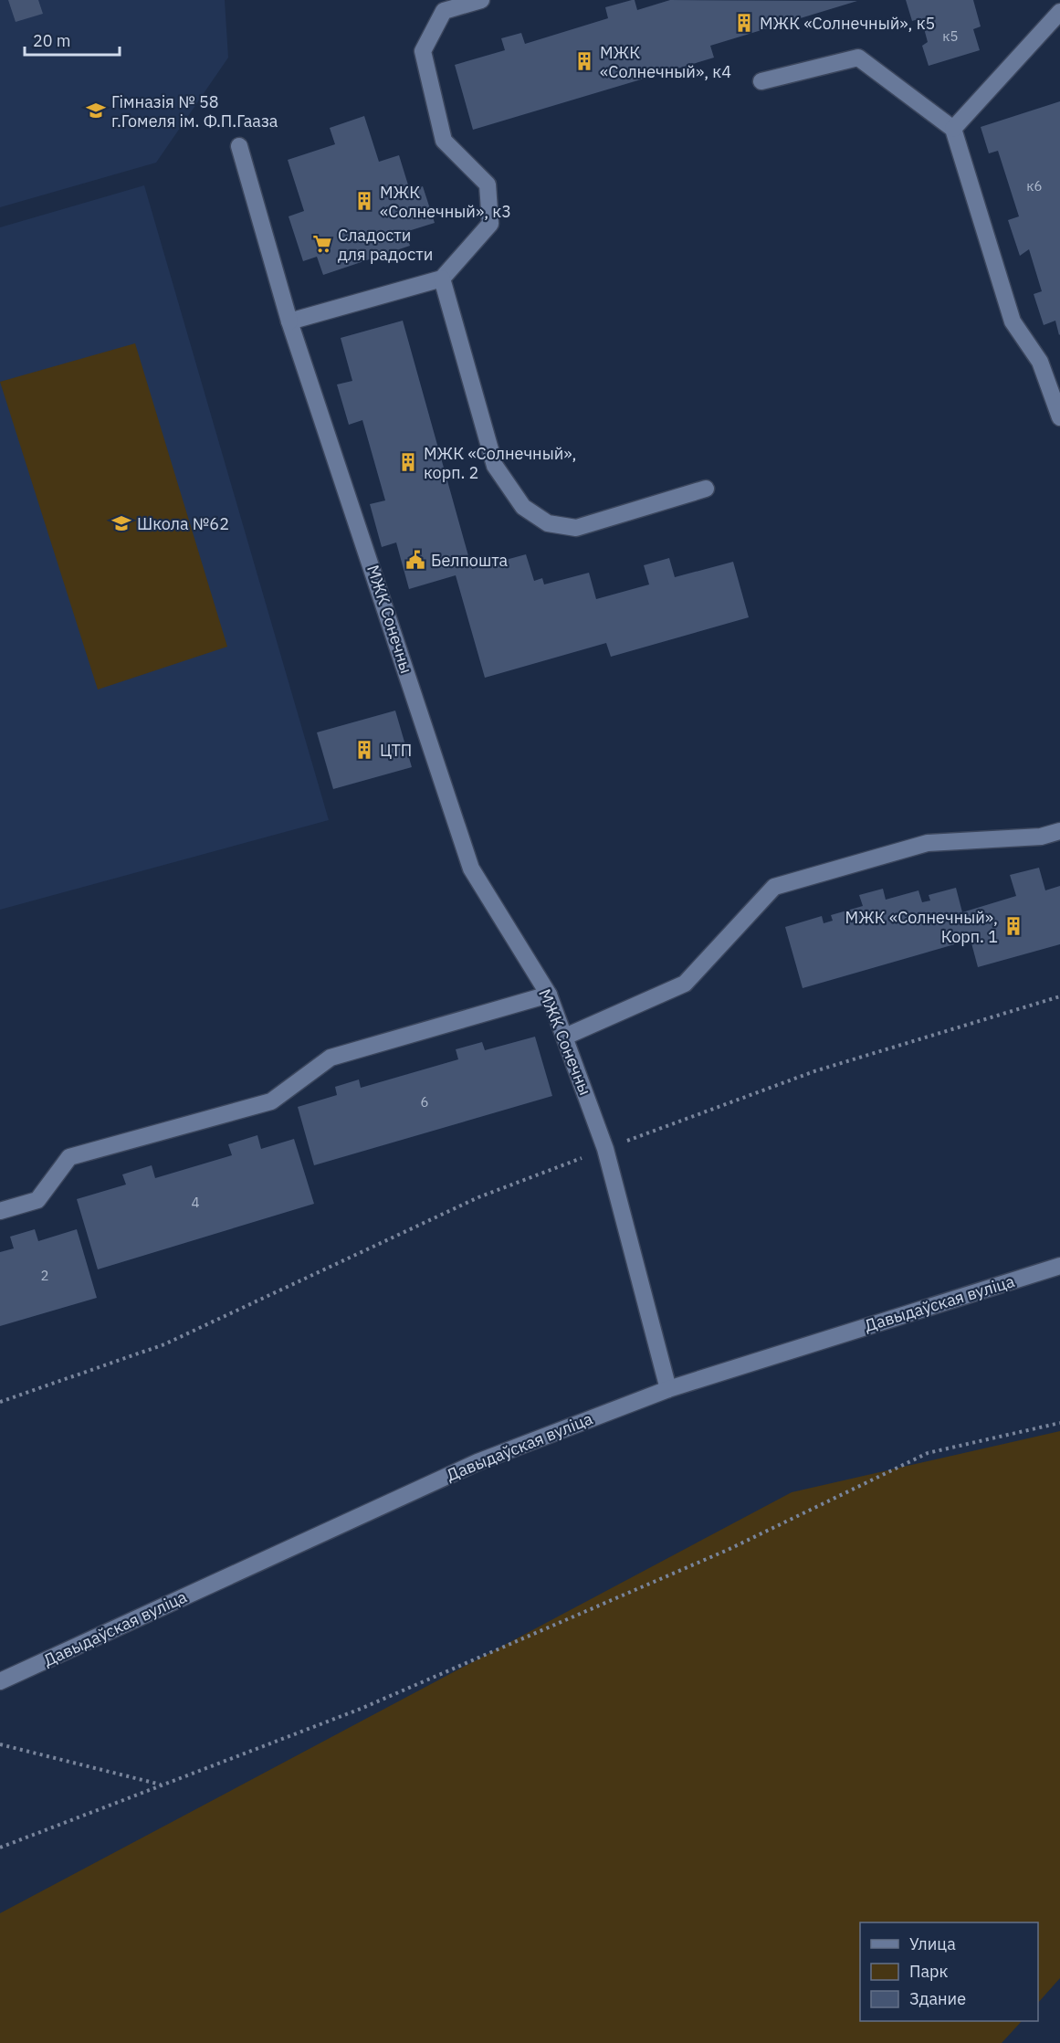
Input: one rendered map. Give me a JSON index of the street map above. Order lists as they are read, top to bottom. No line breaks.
{"streets":{"street":["МЖК Сонечны","Давыдаўская вуліца"]},"crossings":[["МЖК Сонечны","Давыдаўская вуліца"]],"places":{"building":["МЖК «Солнечный», к5","МЖК «Солнечный», к4","МЖК «Солнечный», к3","МЖК «Солнечный», корп. 2","ЦТП","МЖК «Солнечный», Корп. 1"],"school or university":["Гімназія № 58 г.Гомеля ім. Ф.П.Гааза","Школа №62"],"supermarket":["Сладости для радости"],"public building":["Белпошта"]},"house_numbers":["к5","к6","6","4","2"],"legend":["Улица","Парк","Здание"],"scale_bar":"20 m"}
